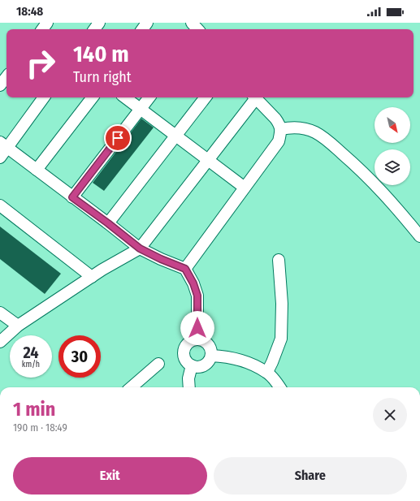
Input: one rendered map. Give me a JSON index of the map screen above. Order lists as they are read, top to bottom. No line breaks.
{"north":"bottom right","page":{"status":"18:48","turn":["140 m","Turn right"],"speed":"24 km/h","limit":"30","heading":["1 min","190 m · 18:49"],"buttons":["Exit","Share"]}}
